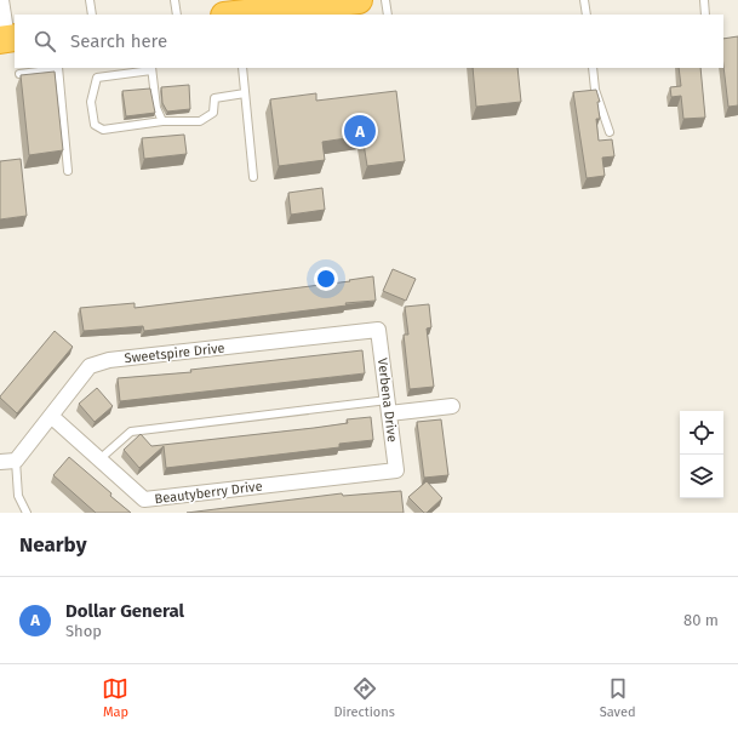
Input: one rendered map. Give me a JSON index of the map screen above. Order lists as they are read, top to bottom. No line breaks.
{"streets":{"street":["Sweetspire Drive","Verbena Drive","Beautyberry Drive"]},"crossings":[["Sweetspire Drive","Verbena Drive"],["Sweetspire Drive","Beautyberry Drive"],["Verbena Drive","Beautyberry Drive"]],"page":{"search":"Search here","pins":"A","heading":"Nearby","list":[{"mark":"A","name":"Dollar General","note":"Shop","value":"80 m"}],"nav":["Map","Directions","Saved"]}}
